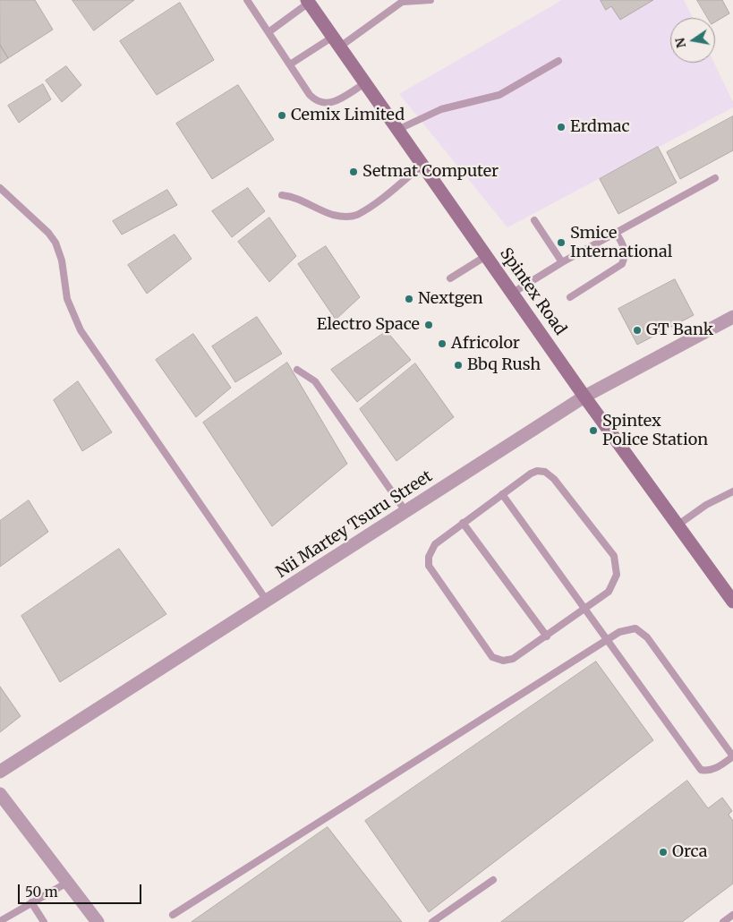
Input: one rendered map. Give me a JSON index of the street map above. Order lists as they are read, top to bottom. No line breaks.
{"streets":{"main road":["Spintex Road"],"street":["Nii Martey Tsuru Street"]},"crossings":[["Spintex Road","Nii Martey Tsuru Street"]],"places":["Cemix Limited","Erdmac","Setmat Computer","Smice International","Nextgen","Electro Space","GT Bank","Africolor","Bbq Rush","Spintex Police Station","Orca"],"scale_bar":"50 m","north":"left"}
